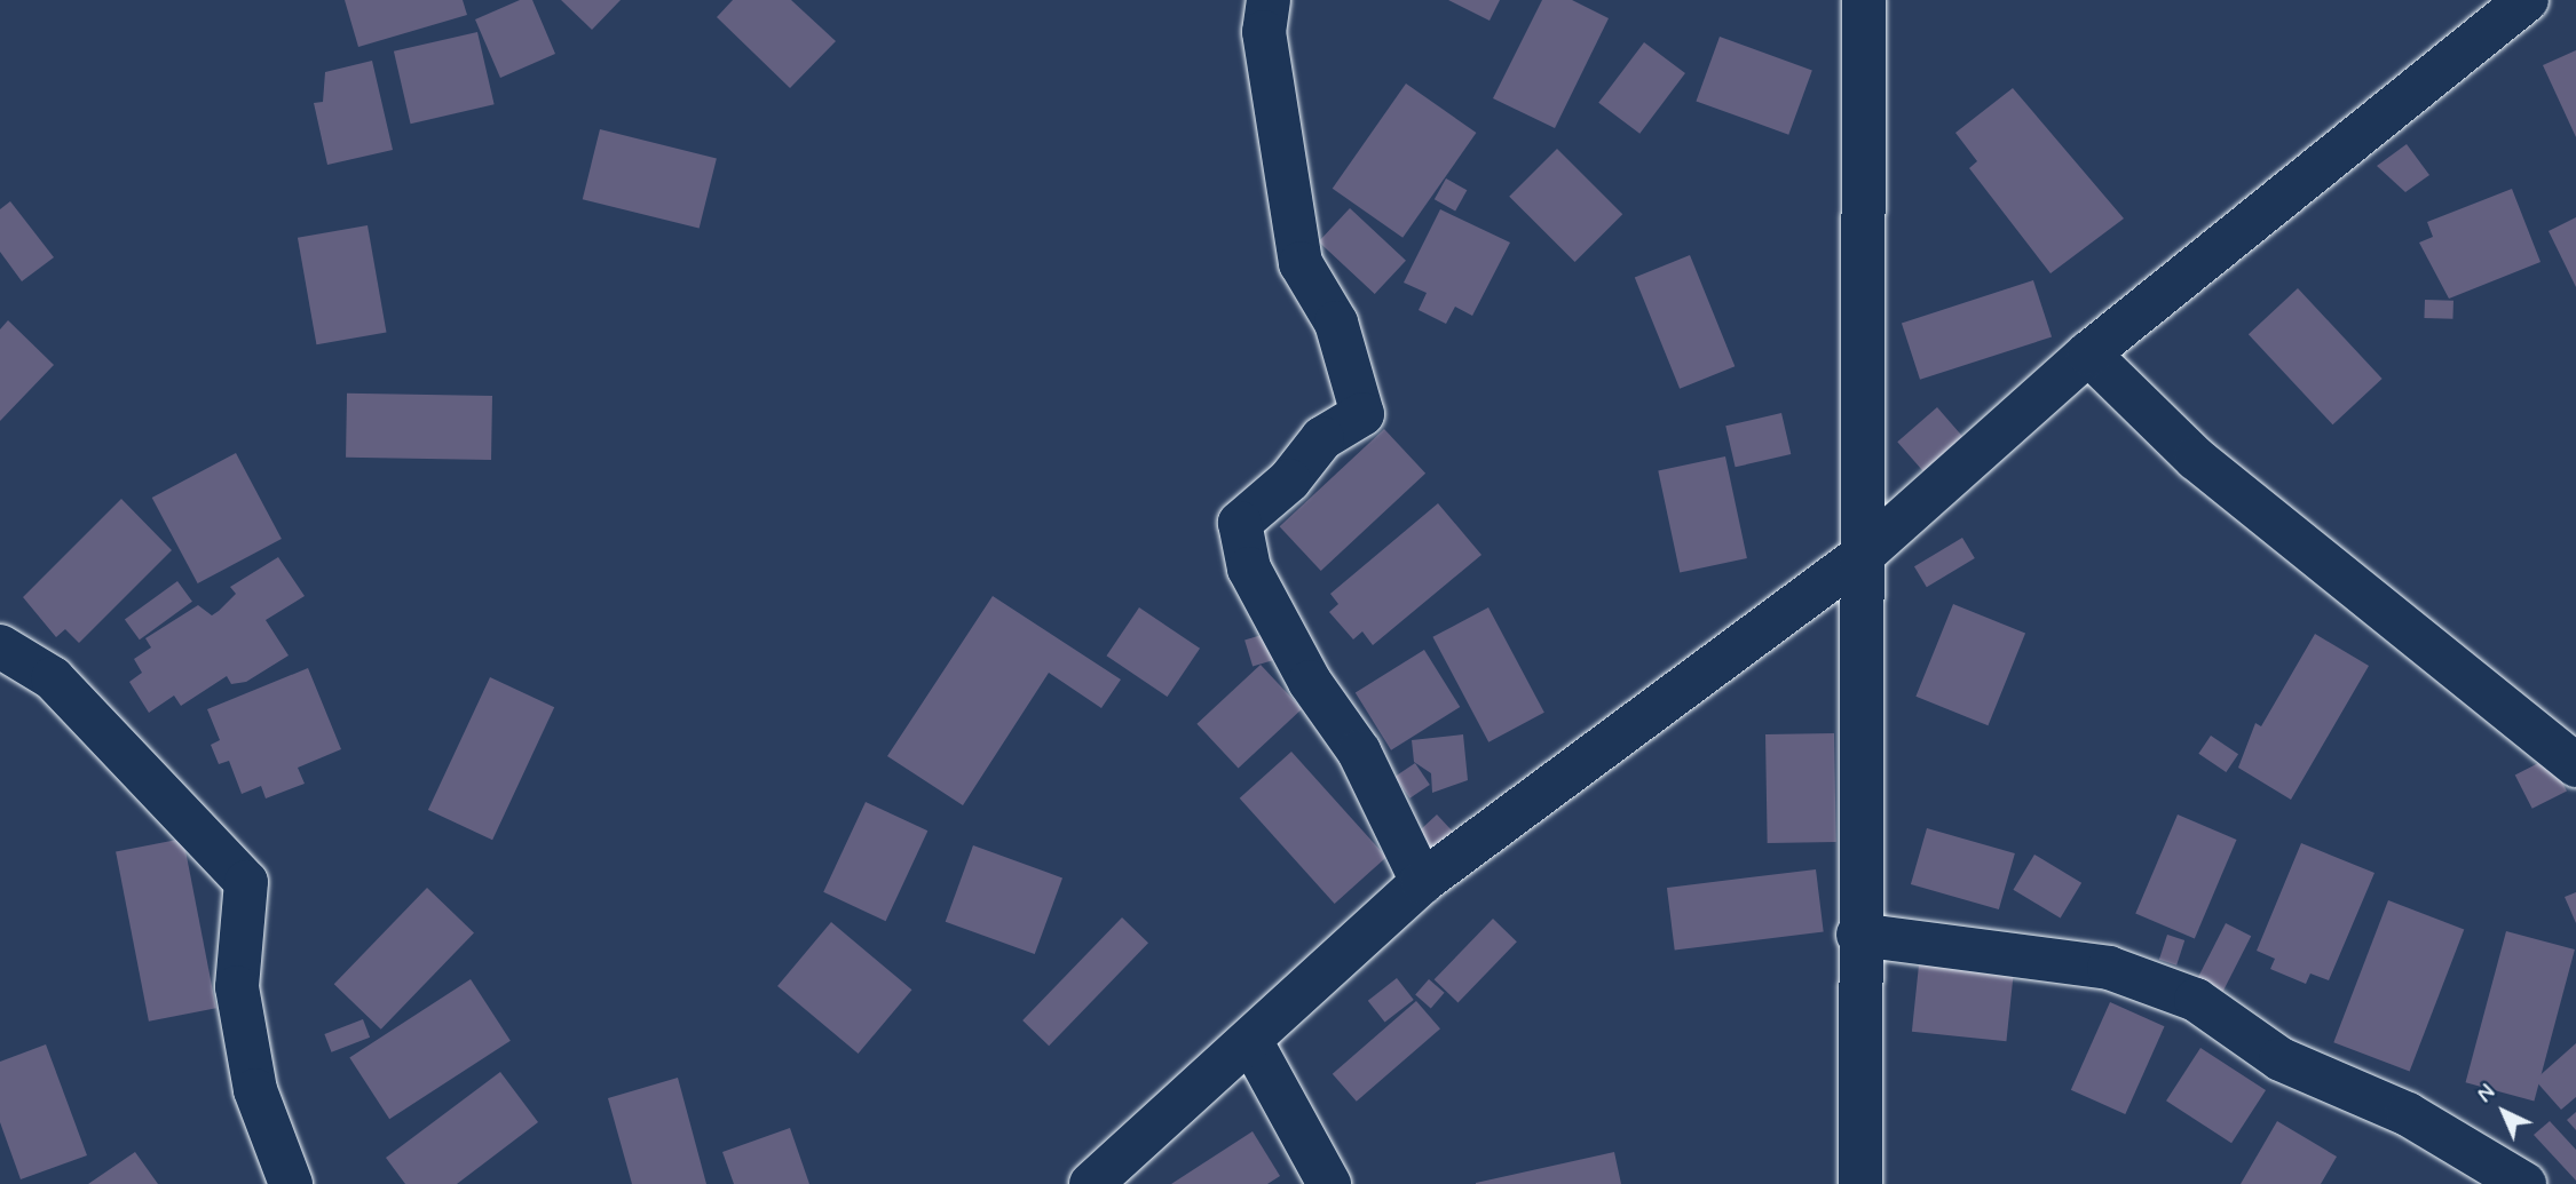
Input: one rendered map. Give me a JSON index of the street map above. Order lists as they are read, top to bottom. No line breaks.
{"north":"top left"}
